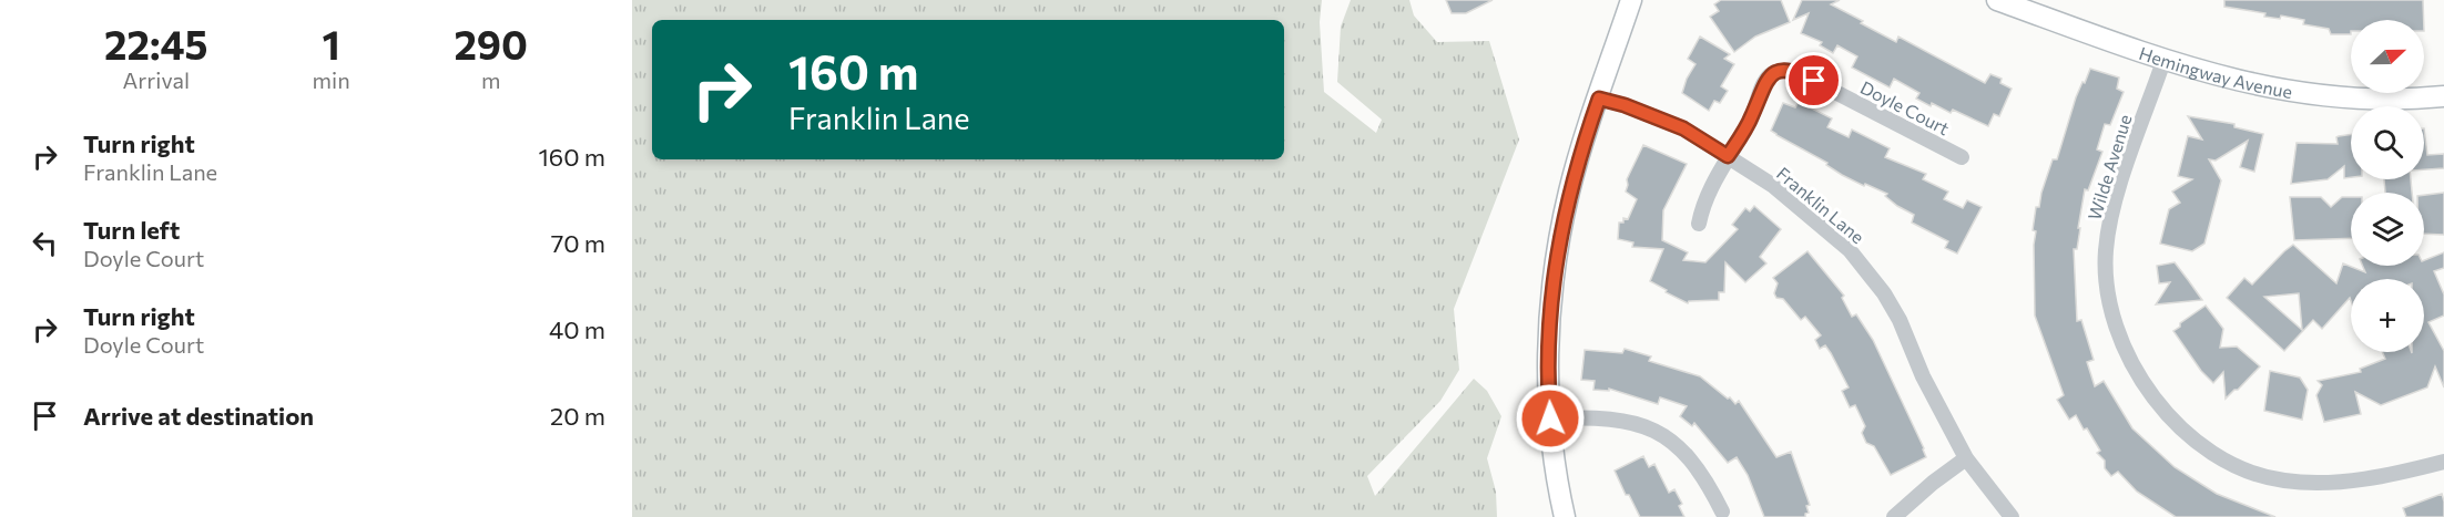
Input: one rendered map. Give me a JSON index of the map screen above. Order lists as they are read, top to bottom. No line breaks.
{"streets":{"main road":["Hemingway Avenue"],"street":["Doyle Court","Wilde Avenue","Franklin Lane"]},"crossings":[["Hemingway Avenue","Wilde Avenue"],["Doyle Court","Franklin Lane"]],"north":"right","page":{"eta":["22:45","Arrival","1","min","290","m"],"map_buttons":"+","turn":["160 m","Franklin Lane"],"list":[{"name":"Turn right","note":"Franklin Lane","value":"160 m"},{"name":"Turn left","note":"Doyle Court","value":"70 m"},{"name":"Turn right","note":"Doyle Court","value":"40 m"},{"name":"Arrive at destination","value":"20 m"}]}}
